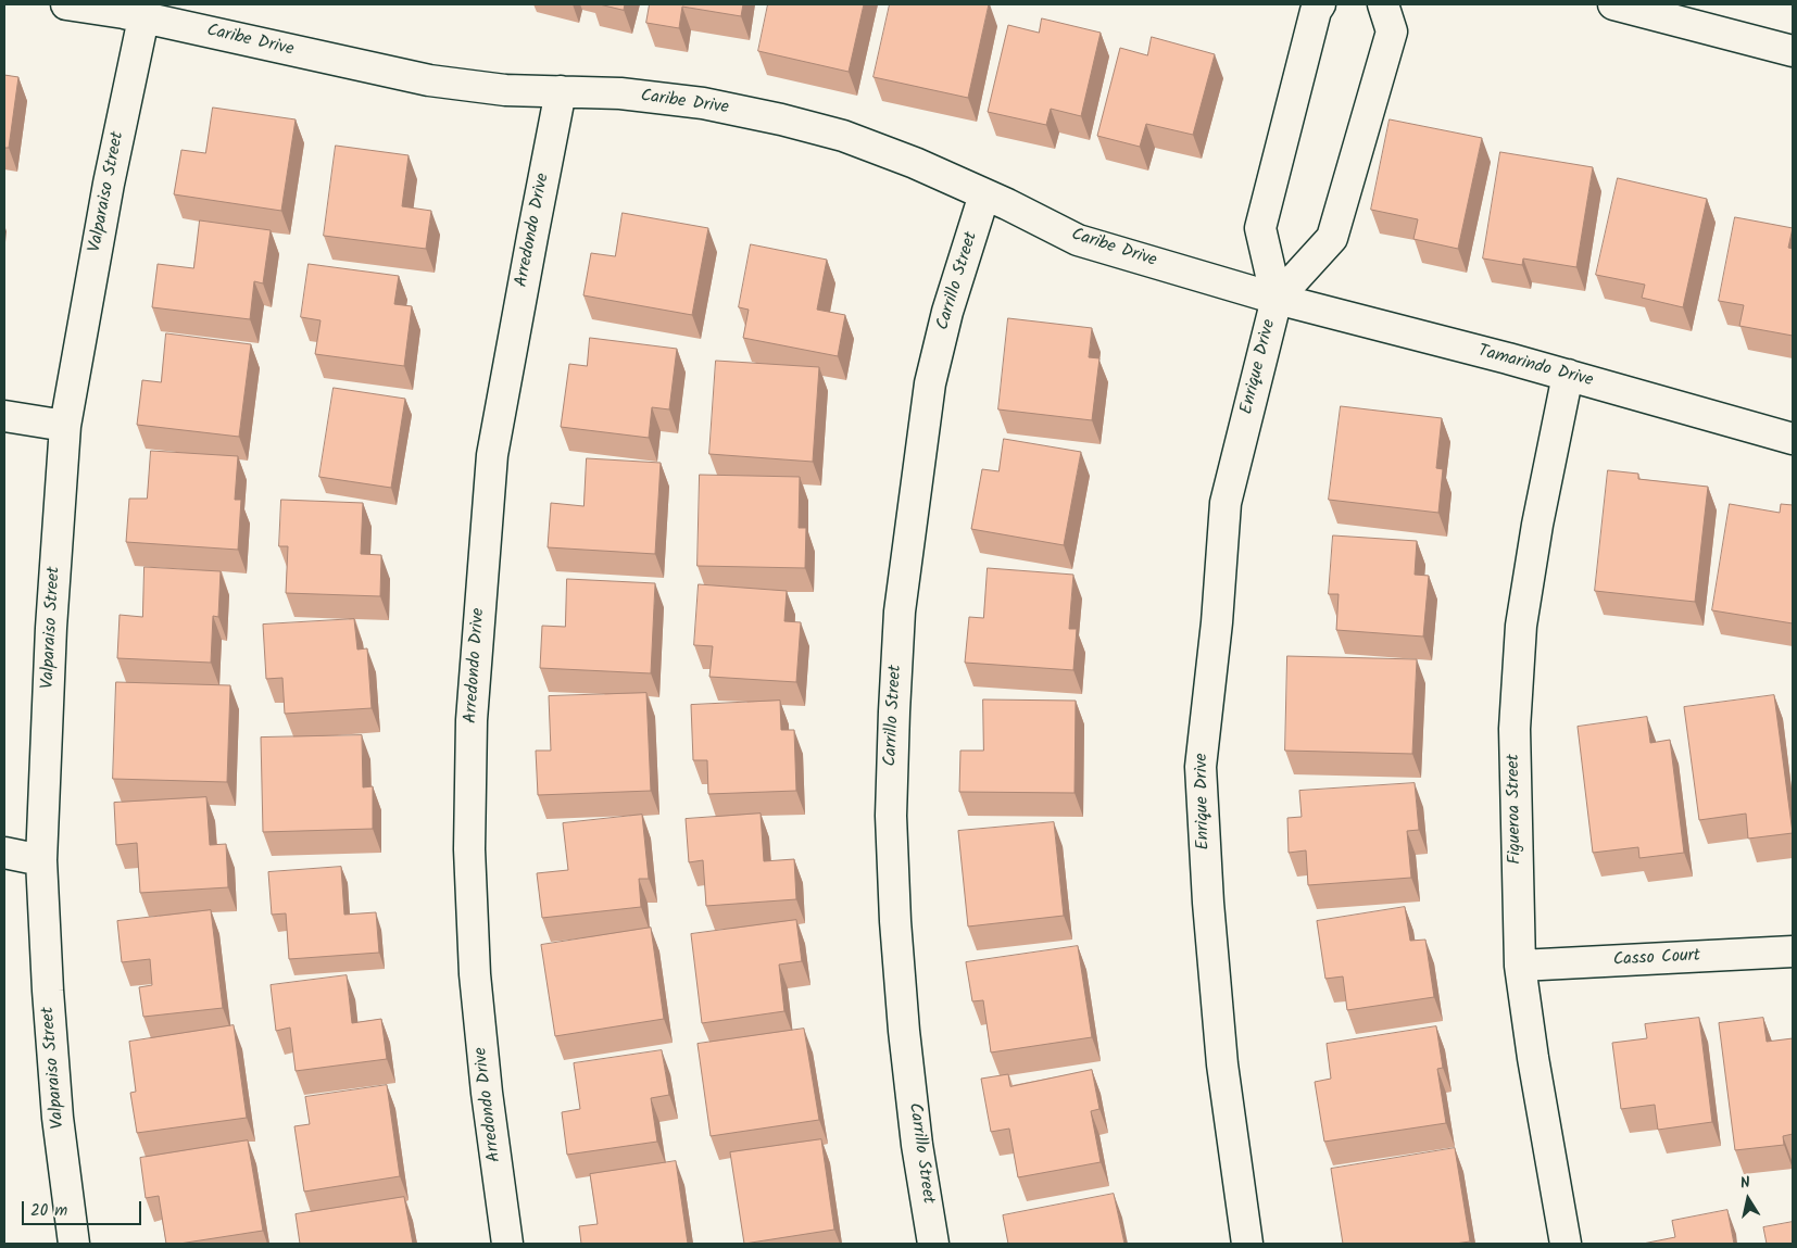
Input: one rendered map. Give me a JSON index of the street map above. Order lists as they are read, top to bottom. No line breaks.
{"streets":{"street":["Caribe Drive","Valparaiso Street","Arredondo Drive","Carrillo Street","Enrique Drive","Tamarindo Drive","Figueroa Street","Casso Court"]},"crossings":[["Caribe Drive","Valparaiso Street"],["Caribe Drive","Arredondo Drive"],["Caribe Drive","Carrillo Street"],["Caribe Drive","Enrique Drive"],["Caribe Drive","Tamarindo Drive"],["Enrique Drive","Tamarindo Drive"],["Tamarindo Drive","Figueroa Street"],["Figueroa Street","Casso Court"]],"scale_bar":"20 m","north":"top"}
